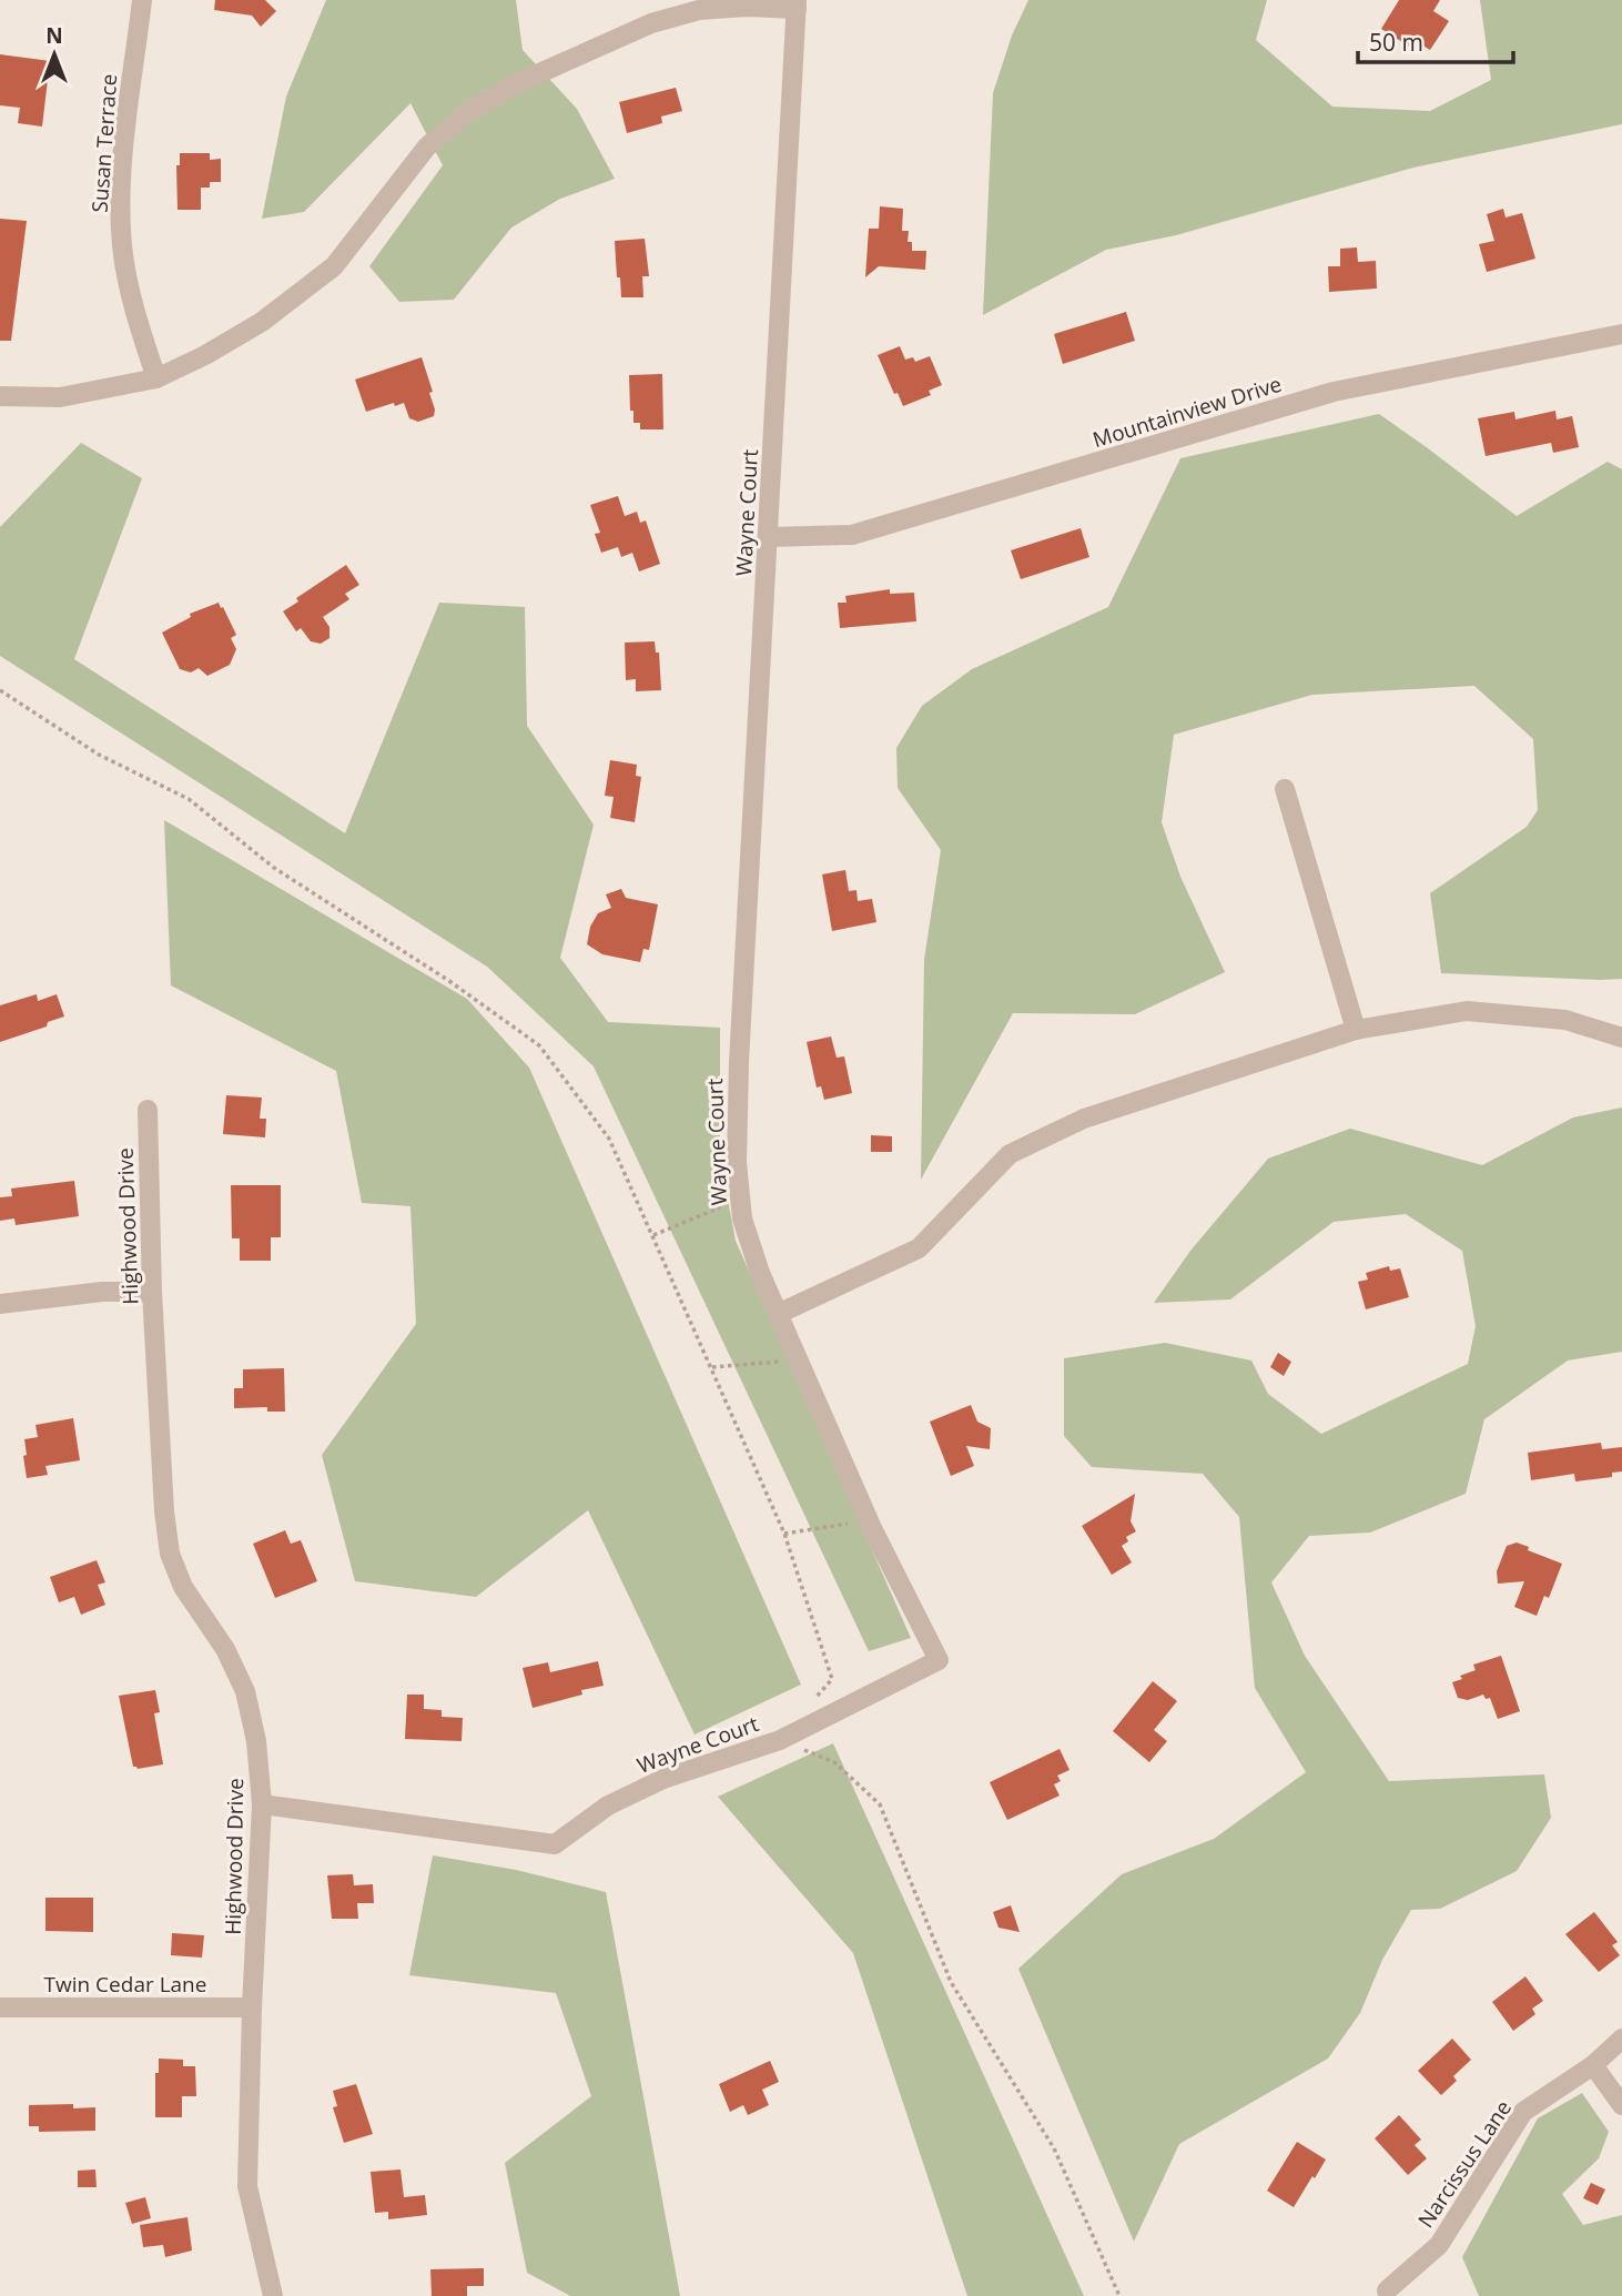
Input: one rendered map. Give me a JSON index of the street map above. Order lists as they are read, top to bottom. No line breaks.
{"streets":{"street":["Susan Terrace","Mountainview Drive","Wayne Court","Highwood Drive","Twin Cedar Lane","Narcissus Lane"]},"crossings":[["Mountainview Drive","Wayne Court"],["Wayne Court","Highwood Drive"],["Highwood Drive","Twin Cedar Lane"]],"scale_bar":"50 m","north":"top"}
